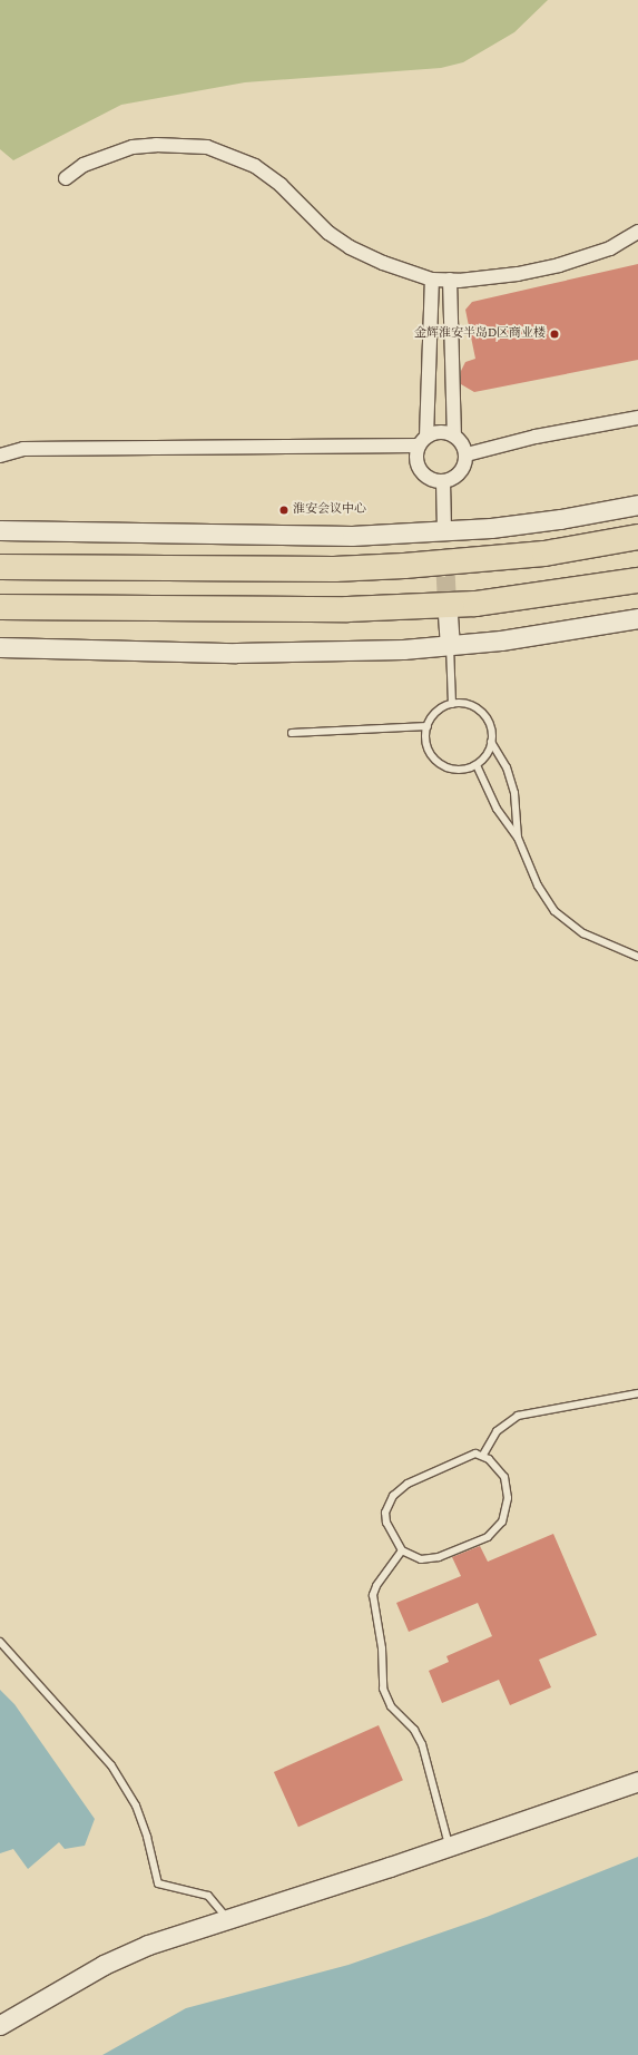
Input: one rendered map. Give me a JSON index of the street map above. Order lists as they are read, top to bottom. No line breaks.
{"places":["金辉淮安半岛D区商业楼","淮安会议中心"]}
